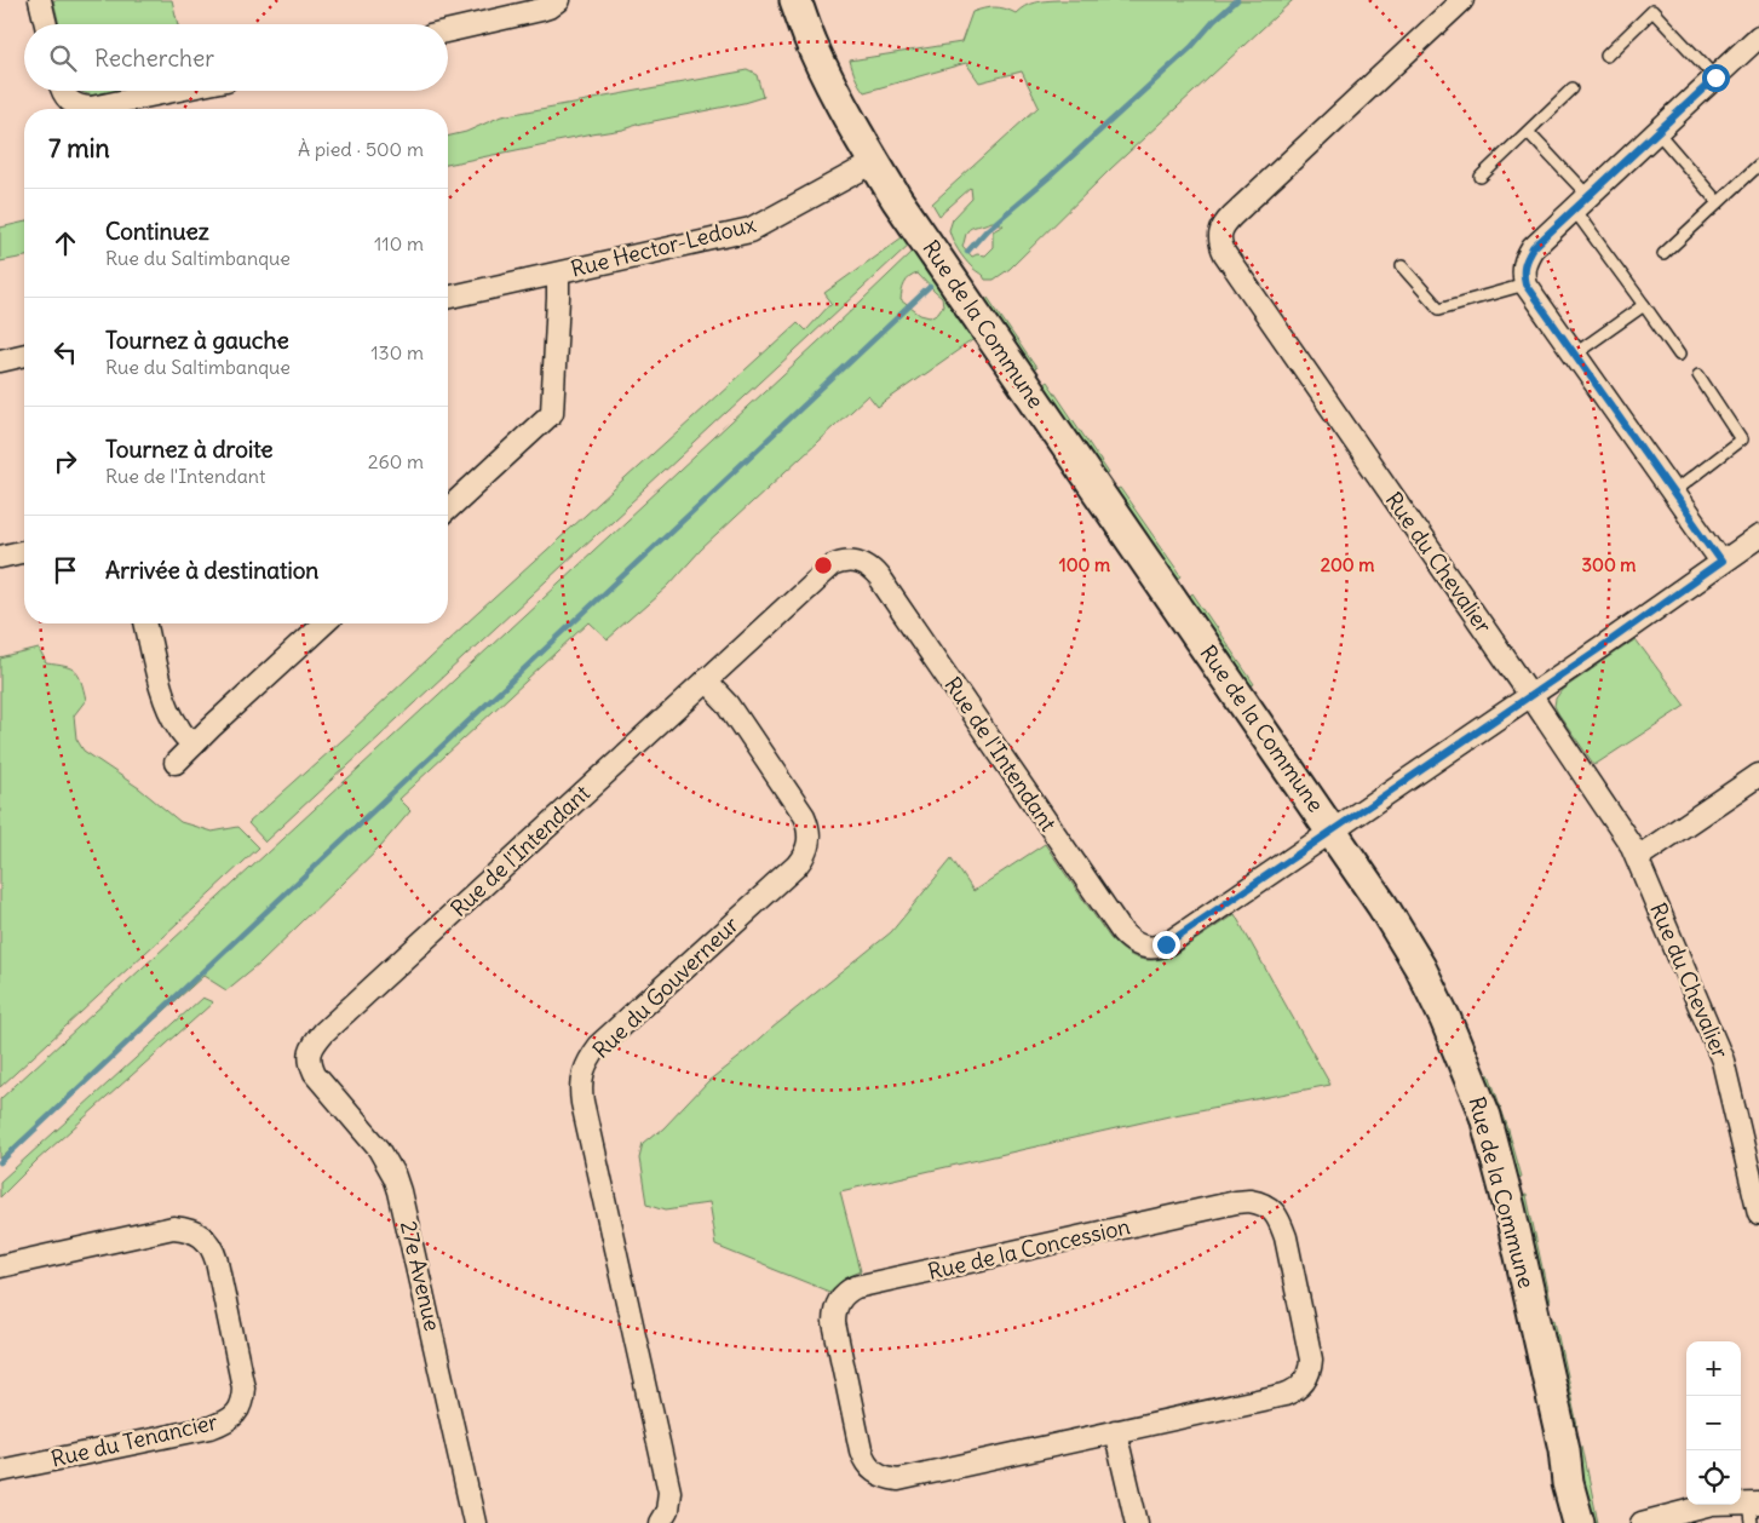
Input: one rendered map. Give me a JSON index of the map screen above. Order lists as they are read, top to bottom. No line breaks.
{"streets":{"street":["Rue Hector-Ledoux","Rue de la Commune","Rue du Chevalier","Rue de l'Intendant","Rue du Gouverneur","Rue de la Concession","27e Avenue","Rue du Tenancier"]},"crossings":[["Rue Hector-Ledoux","Rue de la Commune"],["Rue de la Commune","Rue de l'Intendant"],["Rue du Chevalier","Rue de l'Intendant"],["Rue de l'Intendant","Rue du Gouverneur"],["Rue de l'Intendant","27e Avenue"]],"page":{"search":"Rechercher","heading":["7 min","À pied · 500 m"],"list":[["Continuez","Rue du Saltimbanque","110 m"],["Tournez à gauche","Rue du Saltimbanque","130 m"],["Tournez à droite","Rue de l'Intendant","260 m"],"Arrivée à destination"],"map_buttons":["+","−"]},"rings":["100 m","200 m","300 m"]}
